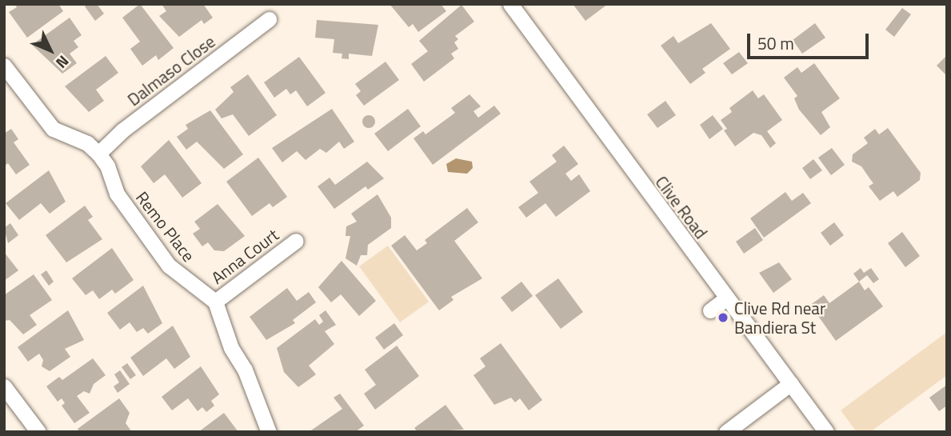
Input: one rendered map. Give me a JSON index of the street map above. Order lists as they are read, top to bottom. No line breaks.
{"streets":{"street":["Dalmaso Close","Clive Road","Remo Place","Anna Court"]},"crossings":[["Dalmaso Close","Remo Place"],["Remo Place","Anna Court"]],"places":["Clive Rd near Bandiera St"],"scale_bar":"50 m","north":"bottom right"}
